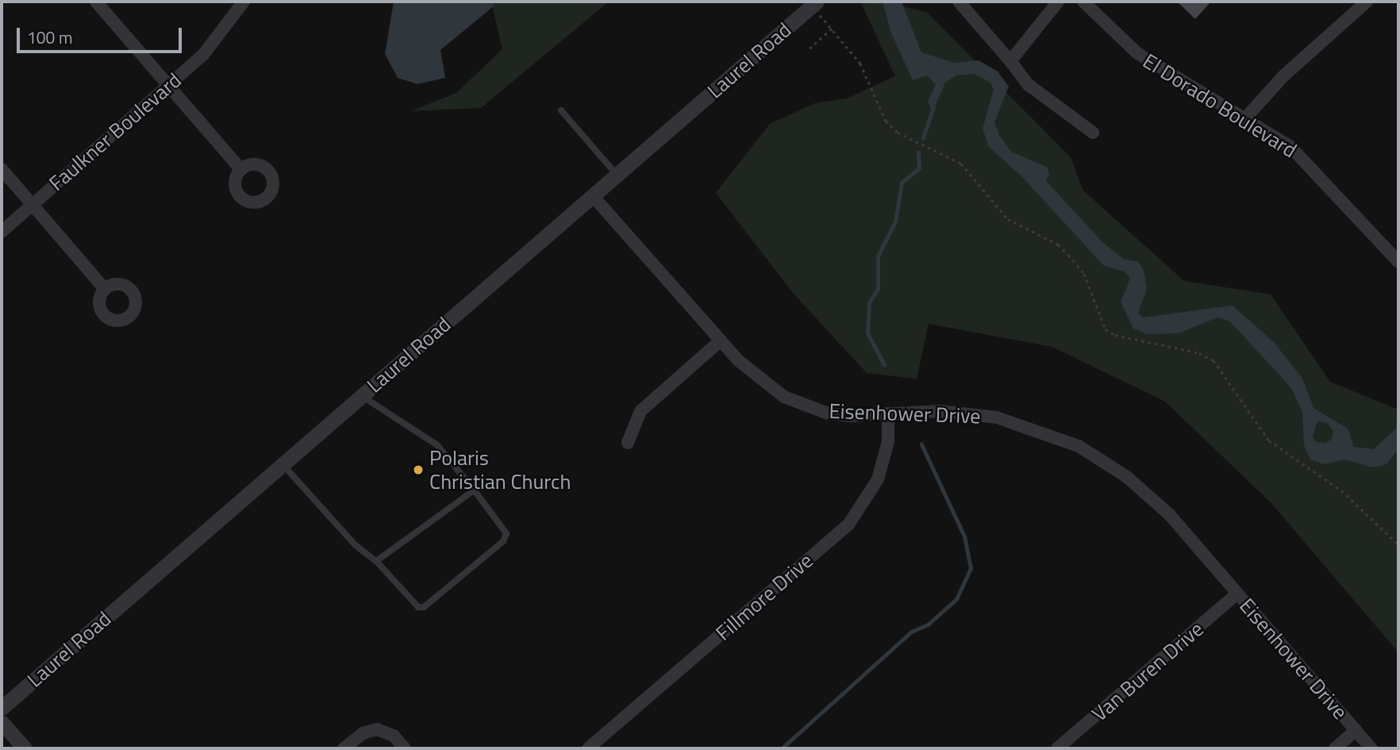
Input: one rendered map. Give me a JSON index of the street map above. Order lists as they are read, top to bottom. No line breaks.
{"streets":{"street":["Laurel Road","El Dorado Boulevard","Faulkner Boulevard","Eisenhower Drive","Fillmore Drive","Van Buren Drive"]},"crossings":[["Laurel Road","Eisenhower Drive"],["Eisenhower Drive","Fillmore Drive"],["Eisenhower Drive","Van Buren Drive"]],"places":["Polaris Christian Church"],"scale_bar":"100 m"}
